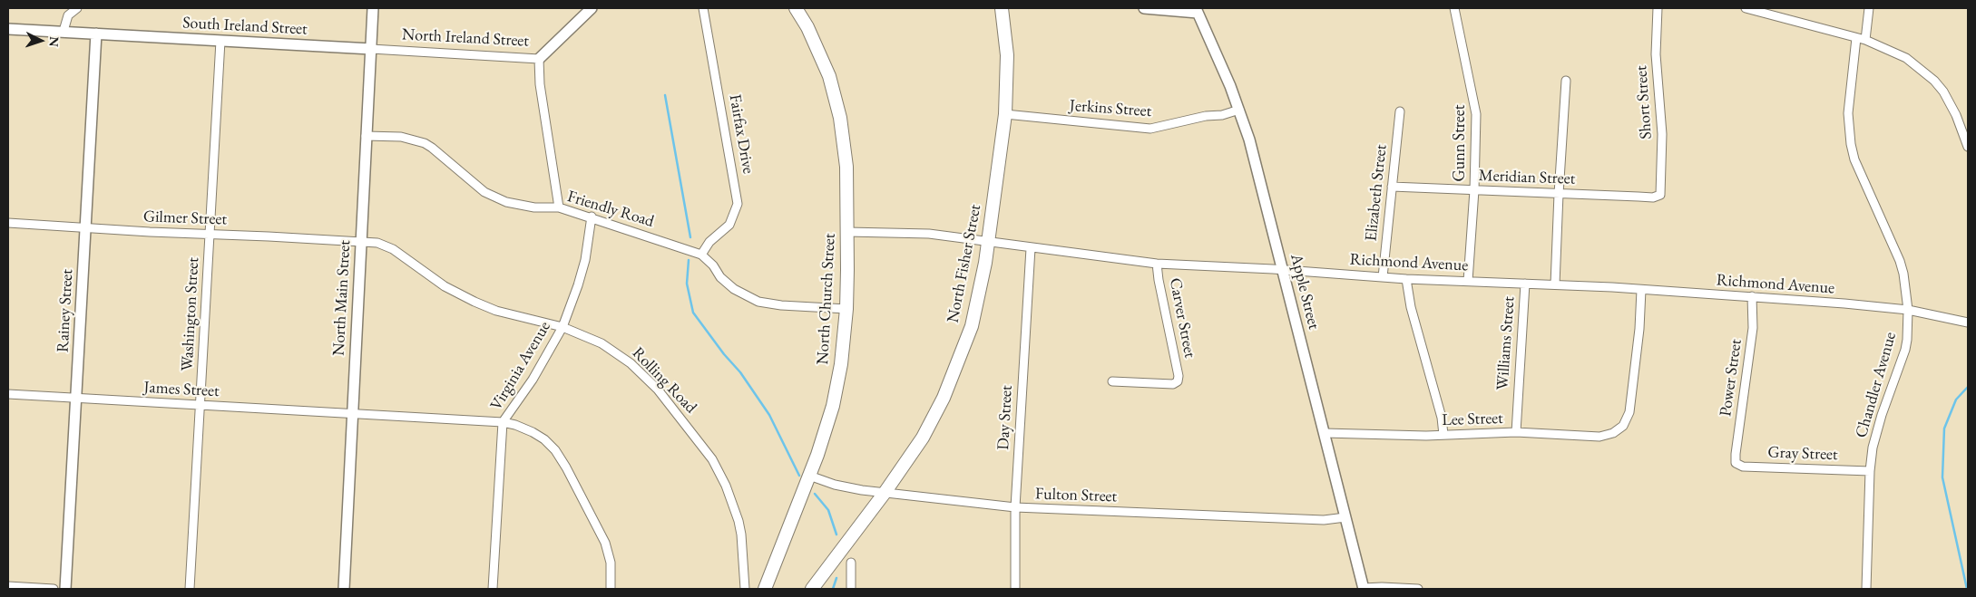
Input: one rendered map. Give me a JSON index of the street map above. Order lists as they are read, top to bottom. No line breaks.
{"streets":{"main road":["North Fisher Street","North Church Street"],"street":["South Ireland Street","North Ireland Street","Short Street","Jerkins Street","Fairfax Drive","Gunn Street","Meridian Street","Elizabeth Street","Friendly Road","Gilmer Street","Richmond Avenue","Apple Street","North Main Street","Rainey Street","Washington Street","Carver Street","Williams Street","Virginia Avenue","Power Street","Rolling Road","Chandler Avenue","James Street","Day Street","Lee Street","Gray Street","Fulton Street"]},"crossings":[["South Ireland Street","North Ireland Street"],["South Ireland Street","North Main Street"],["South Ireland Street","Rainey Street"],["South Ireland Street","Washington Street"],["North Ireland Street","North Main Street"],["Short Street","Meridian Street"],["Jerkins Street","North Fisher Street"],["Jerkins Street","Apple Street"],["Fairfax Drive","Friendly Road"],["Gunn Street","Meridian Street"],["Gunn Street","Richmond Avenue"],["Meridian Street","Elizabeth Street"],["Elizabeth Street","Richmond Avenue"],["Friendly Road","North Main Street"],["Friendly Road","North Church Street"],["Friendly Road","Virginia Avenue"],["Gilmer Street","North Main Street"],["Gilmer Street","Rainey Street"],["Gilmer Street","Washington Street"],["Gilmer Street","Rolling Road"],["Richmond Avenue","North Fisher Street"],["Richmond Avenue","Apple Street"],["Richmond Avenue","North Church Street"],["Richmond Avenue","Carver Street"],["Richmond Avenue","Williams Street"],["Richmond Avenue","Power Street"],["Richmond Avenue","Chandler Avenue"],["Richmond Avenue","Day Street"],["Richmond Avenue","Lee Street"],["North Fisher Street","Fulton Street"],["Apple Street","Lee Street"],["Apple Street","Fulton Street"],["North Main Street","Rolling Road"],["North Main Street","James Street"],["North Church Street","Fulton Street"],["Rainey Street","James Street"],["Washington Street","James Street"],["Williams Street","Lee Street"],["Virginia Avenue","Rolling Road"],["Virginia Avenue","James Street"],["Power Street","Gray Street"],["Chandler Avenue","Gray Street"],["Day Street","Fulton Street"]],"north":"right"}
